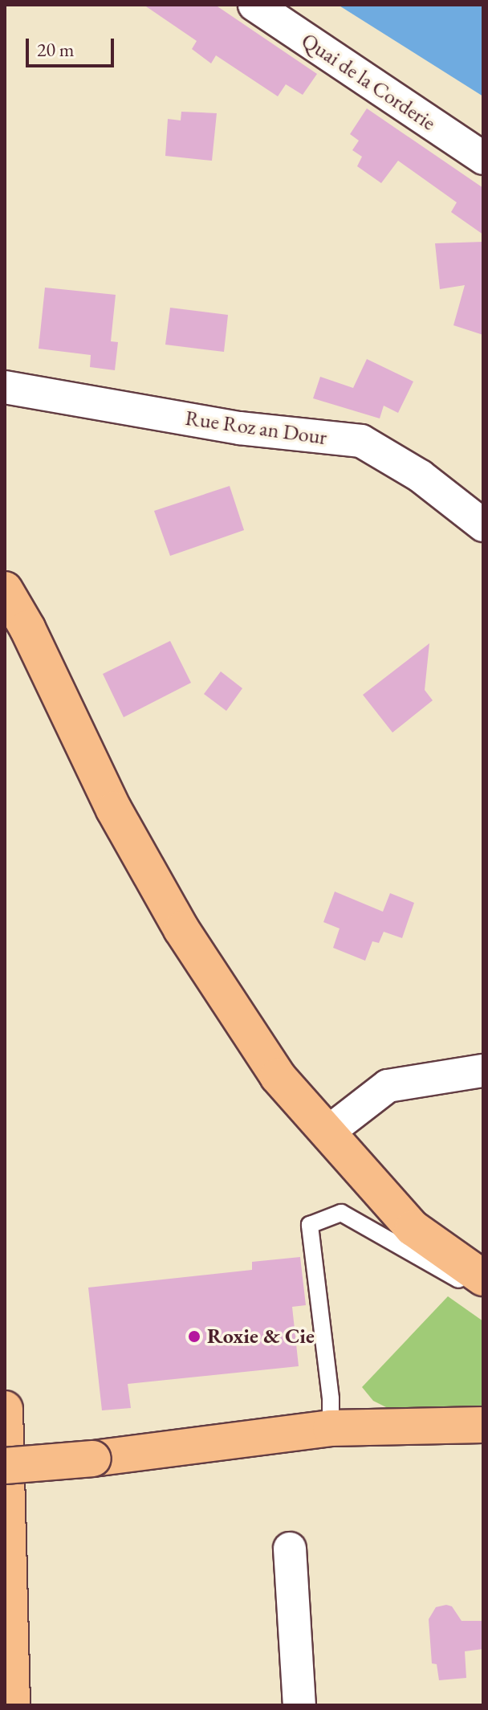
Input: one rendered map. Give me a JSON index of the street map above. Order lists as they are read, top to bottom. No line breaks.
{"streets":{"street":["Quai de la Corderie","Rue Roz an Dour"]},"places":["Roxie & Cie"],"scale_bar":"20 m"}
